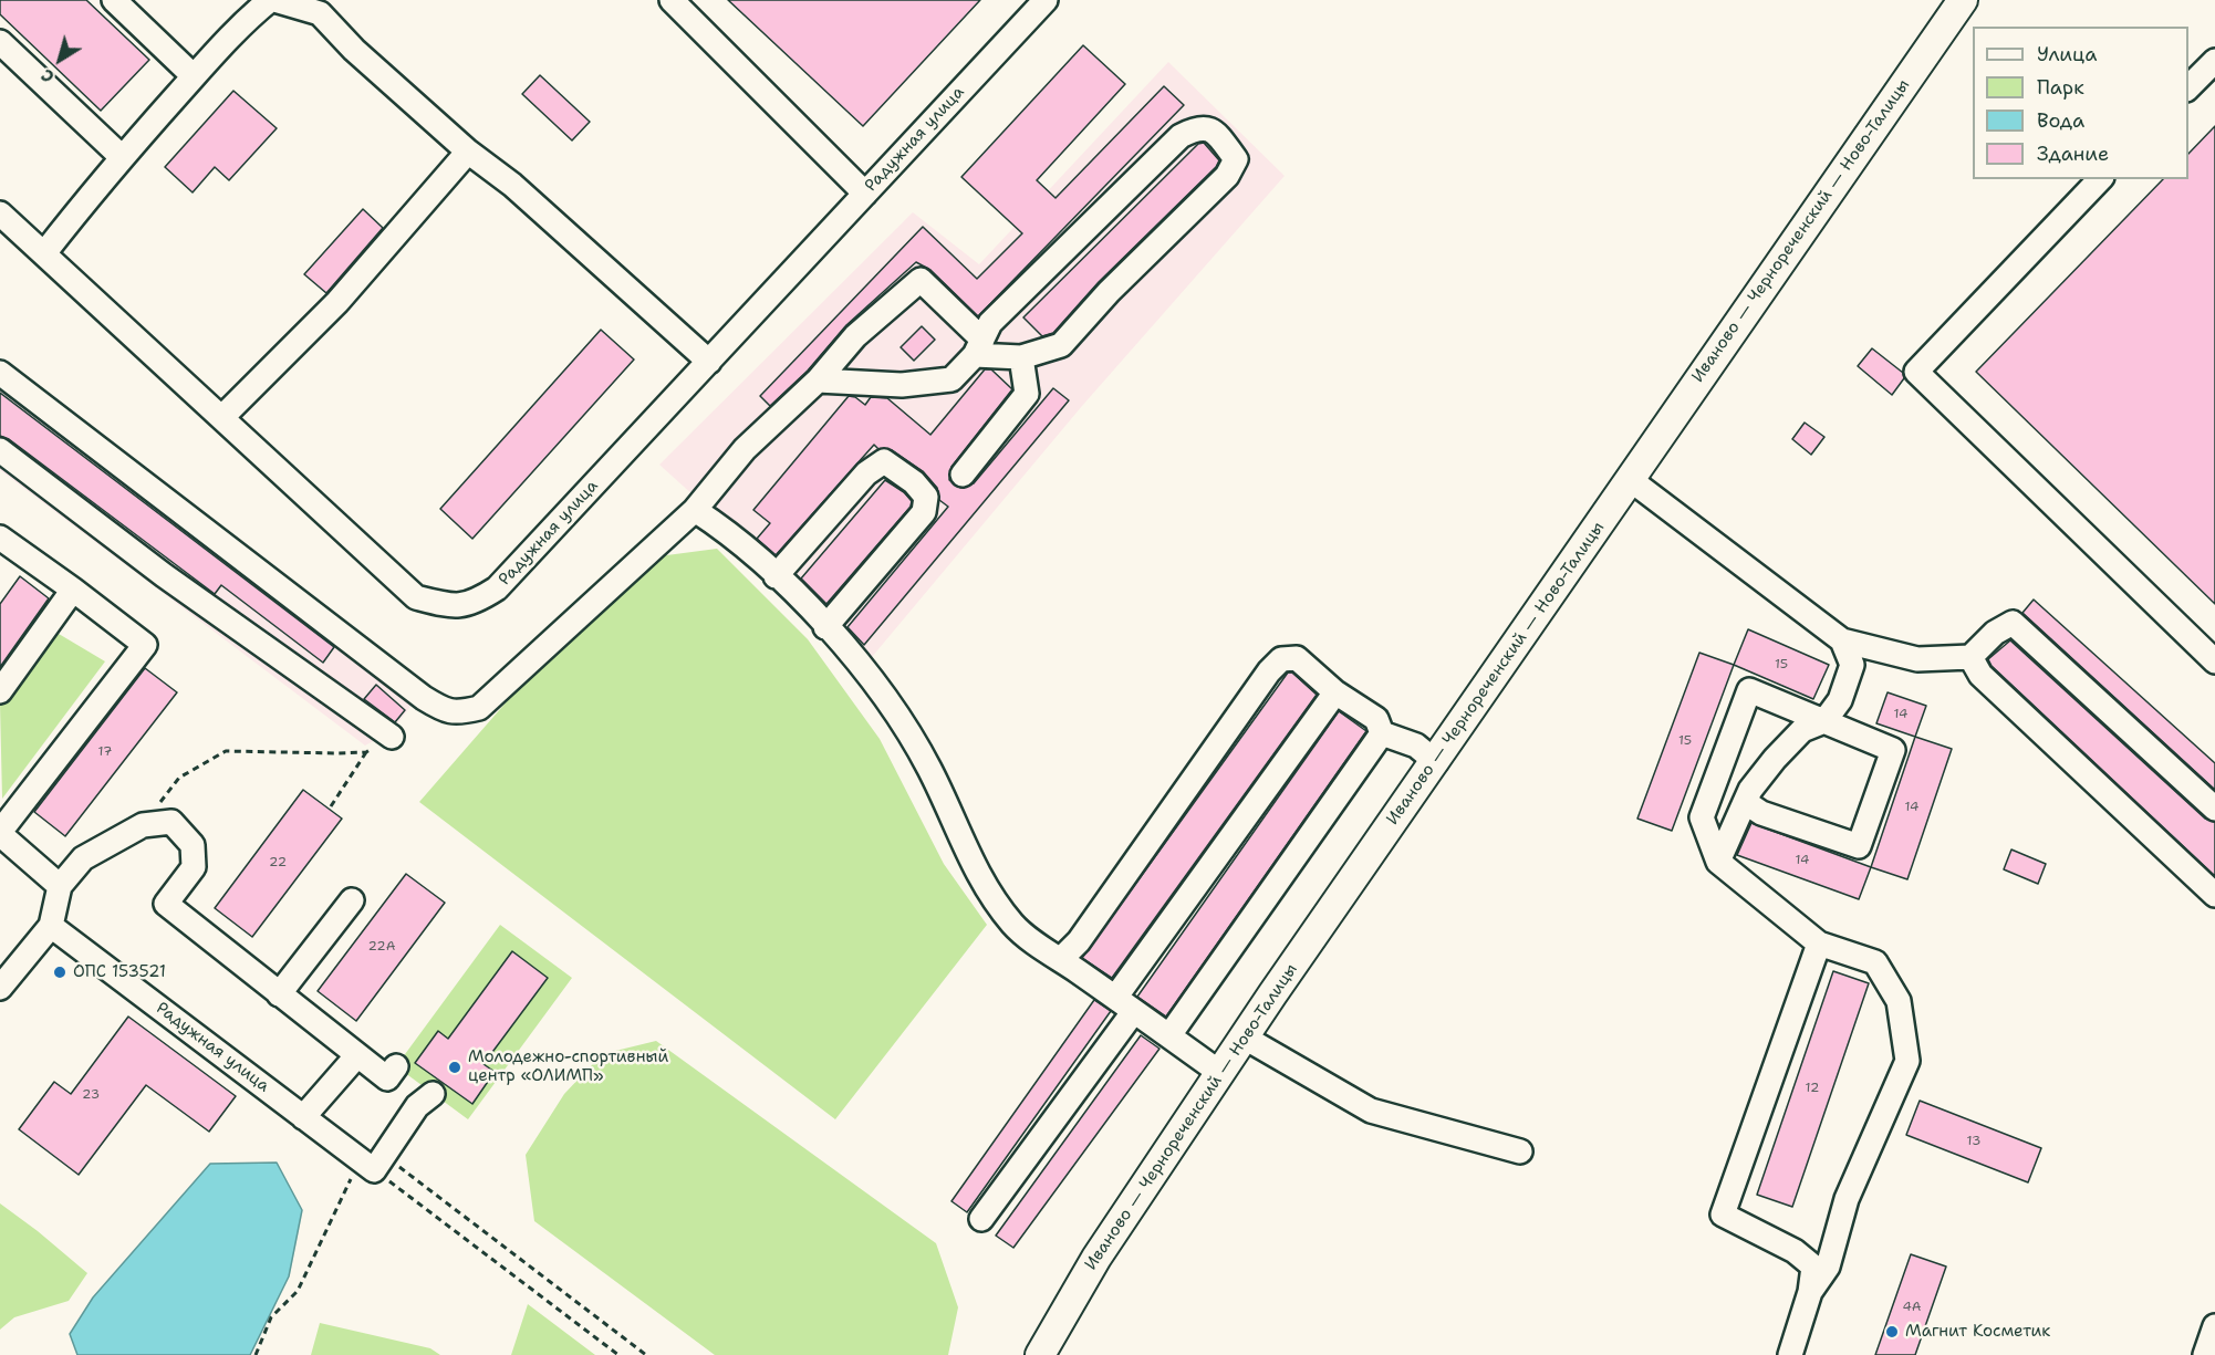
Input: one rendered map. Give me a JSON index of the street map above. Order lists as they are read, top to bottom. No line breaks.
{"streets":{"main road":["Иваново — Чернореченский — Ново-Талицы"],"street":["Радужная улица"]},"places":["ОПС 153521","Молодежно-спортивный центр «ОЛИМП»","Магнит Косметик"],"house_numbers":["15","14","15","17","14","14","22","22А","12","23","13","4А"],"legend":["Улица","Парк","Вода","Здание"],"north":"bottom left"}
